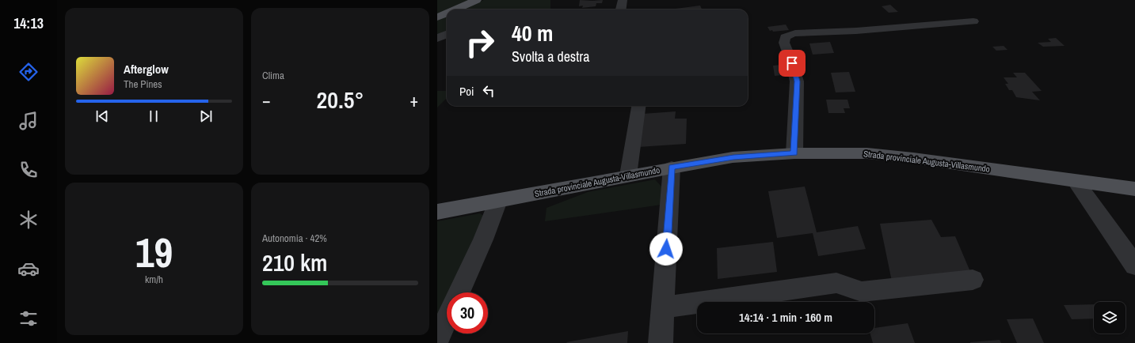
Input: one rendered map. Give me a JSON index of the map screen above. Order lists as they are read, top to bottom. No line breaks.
{"streets":{"main road":["Strada provinciale Augusta-Villasmundo"]},"page":{"tabs":"14:13","tile":["Clima",["19","km/h"],["Autonomia · 42%","210 km"]],"turn":["40 m","Svolta a destra"],"song":["Afterglow","The Pines"],"then":"Poi","heat":["−","20.5°","+"],"limit":"30","trip":"14:14 · 1 min · 160 m"}}
